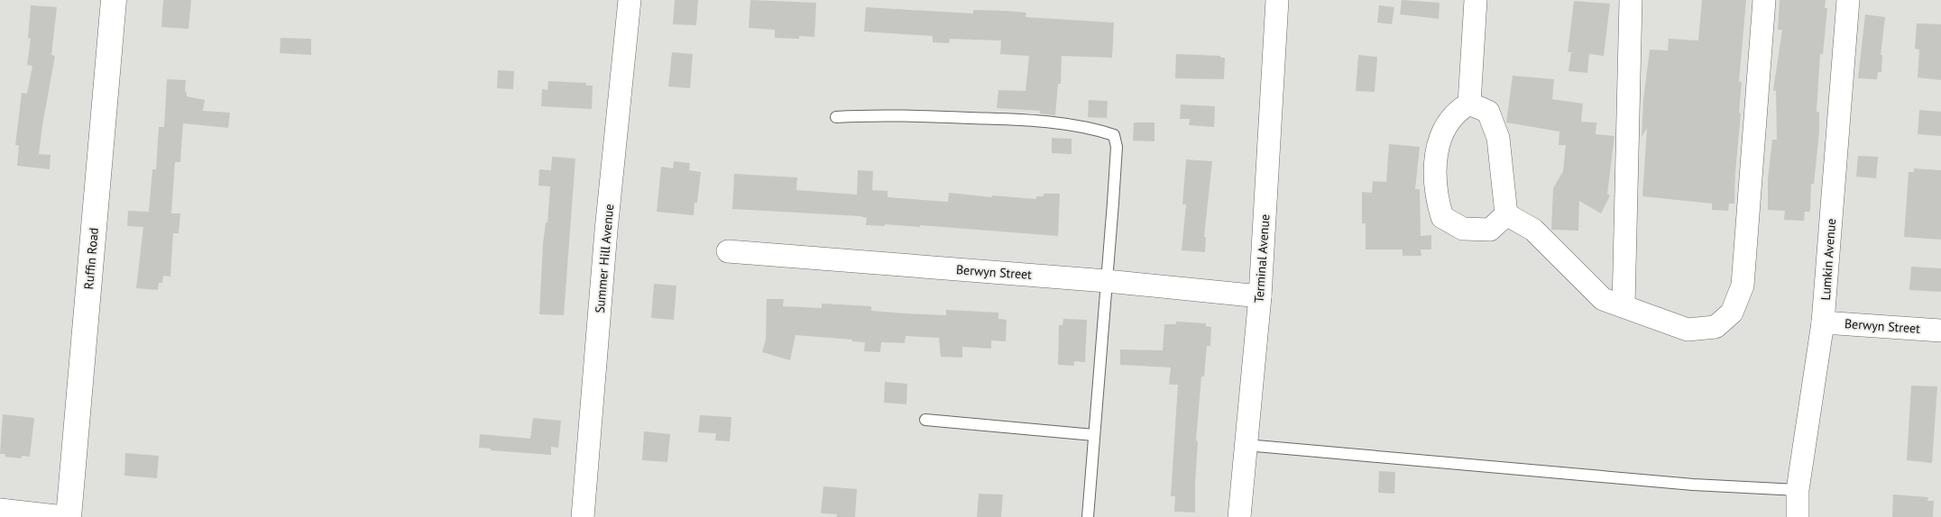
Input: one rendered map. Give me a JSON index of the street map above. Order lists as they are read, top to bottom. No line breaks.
{"streets":{"street":["Ruffin Road","Summer Hill Avenue","Terminal Avenue","Lumkin Avenue","Berwyn Street"]},"crossings":[["Terminal Avenue","Berwyn Street"],["Lumkin Avenue","Berwyn Street"]]}
